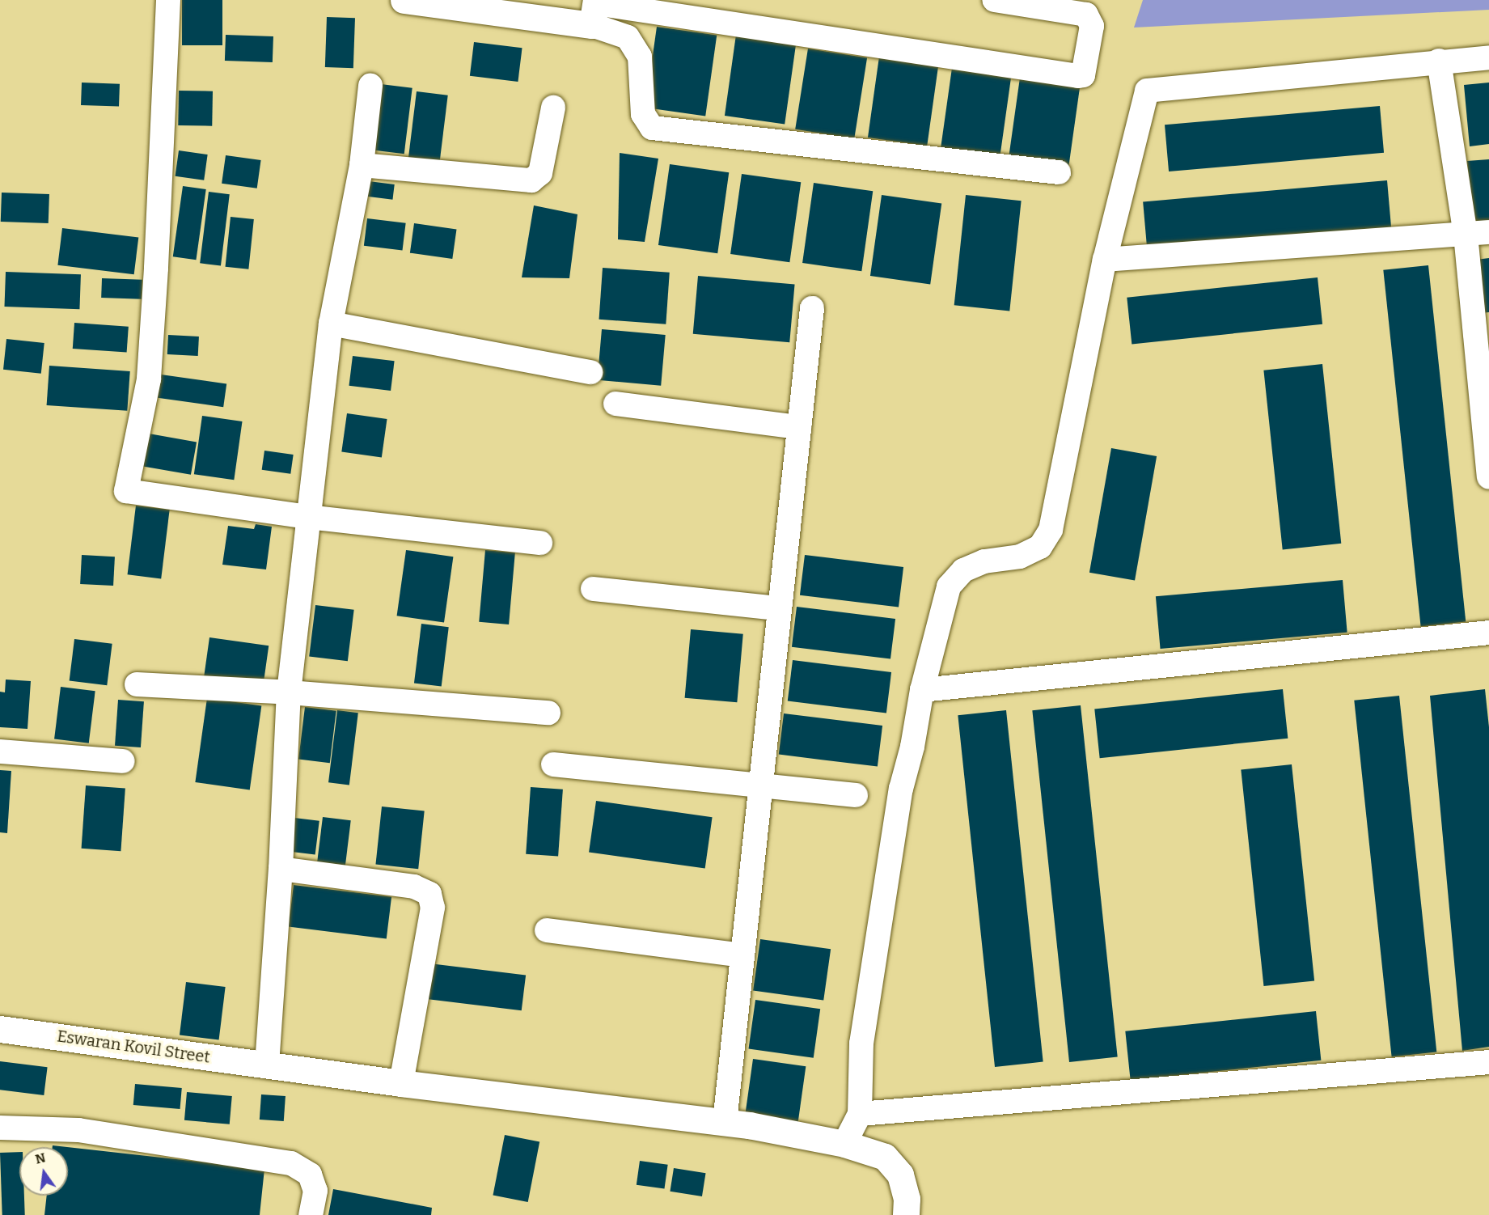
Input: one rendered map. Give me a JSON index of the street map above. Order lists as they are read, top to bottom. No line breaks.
{"streets":{"street":["Eswaran Kovil Street"]},"north":"top"}
